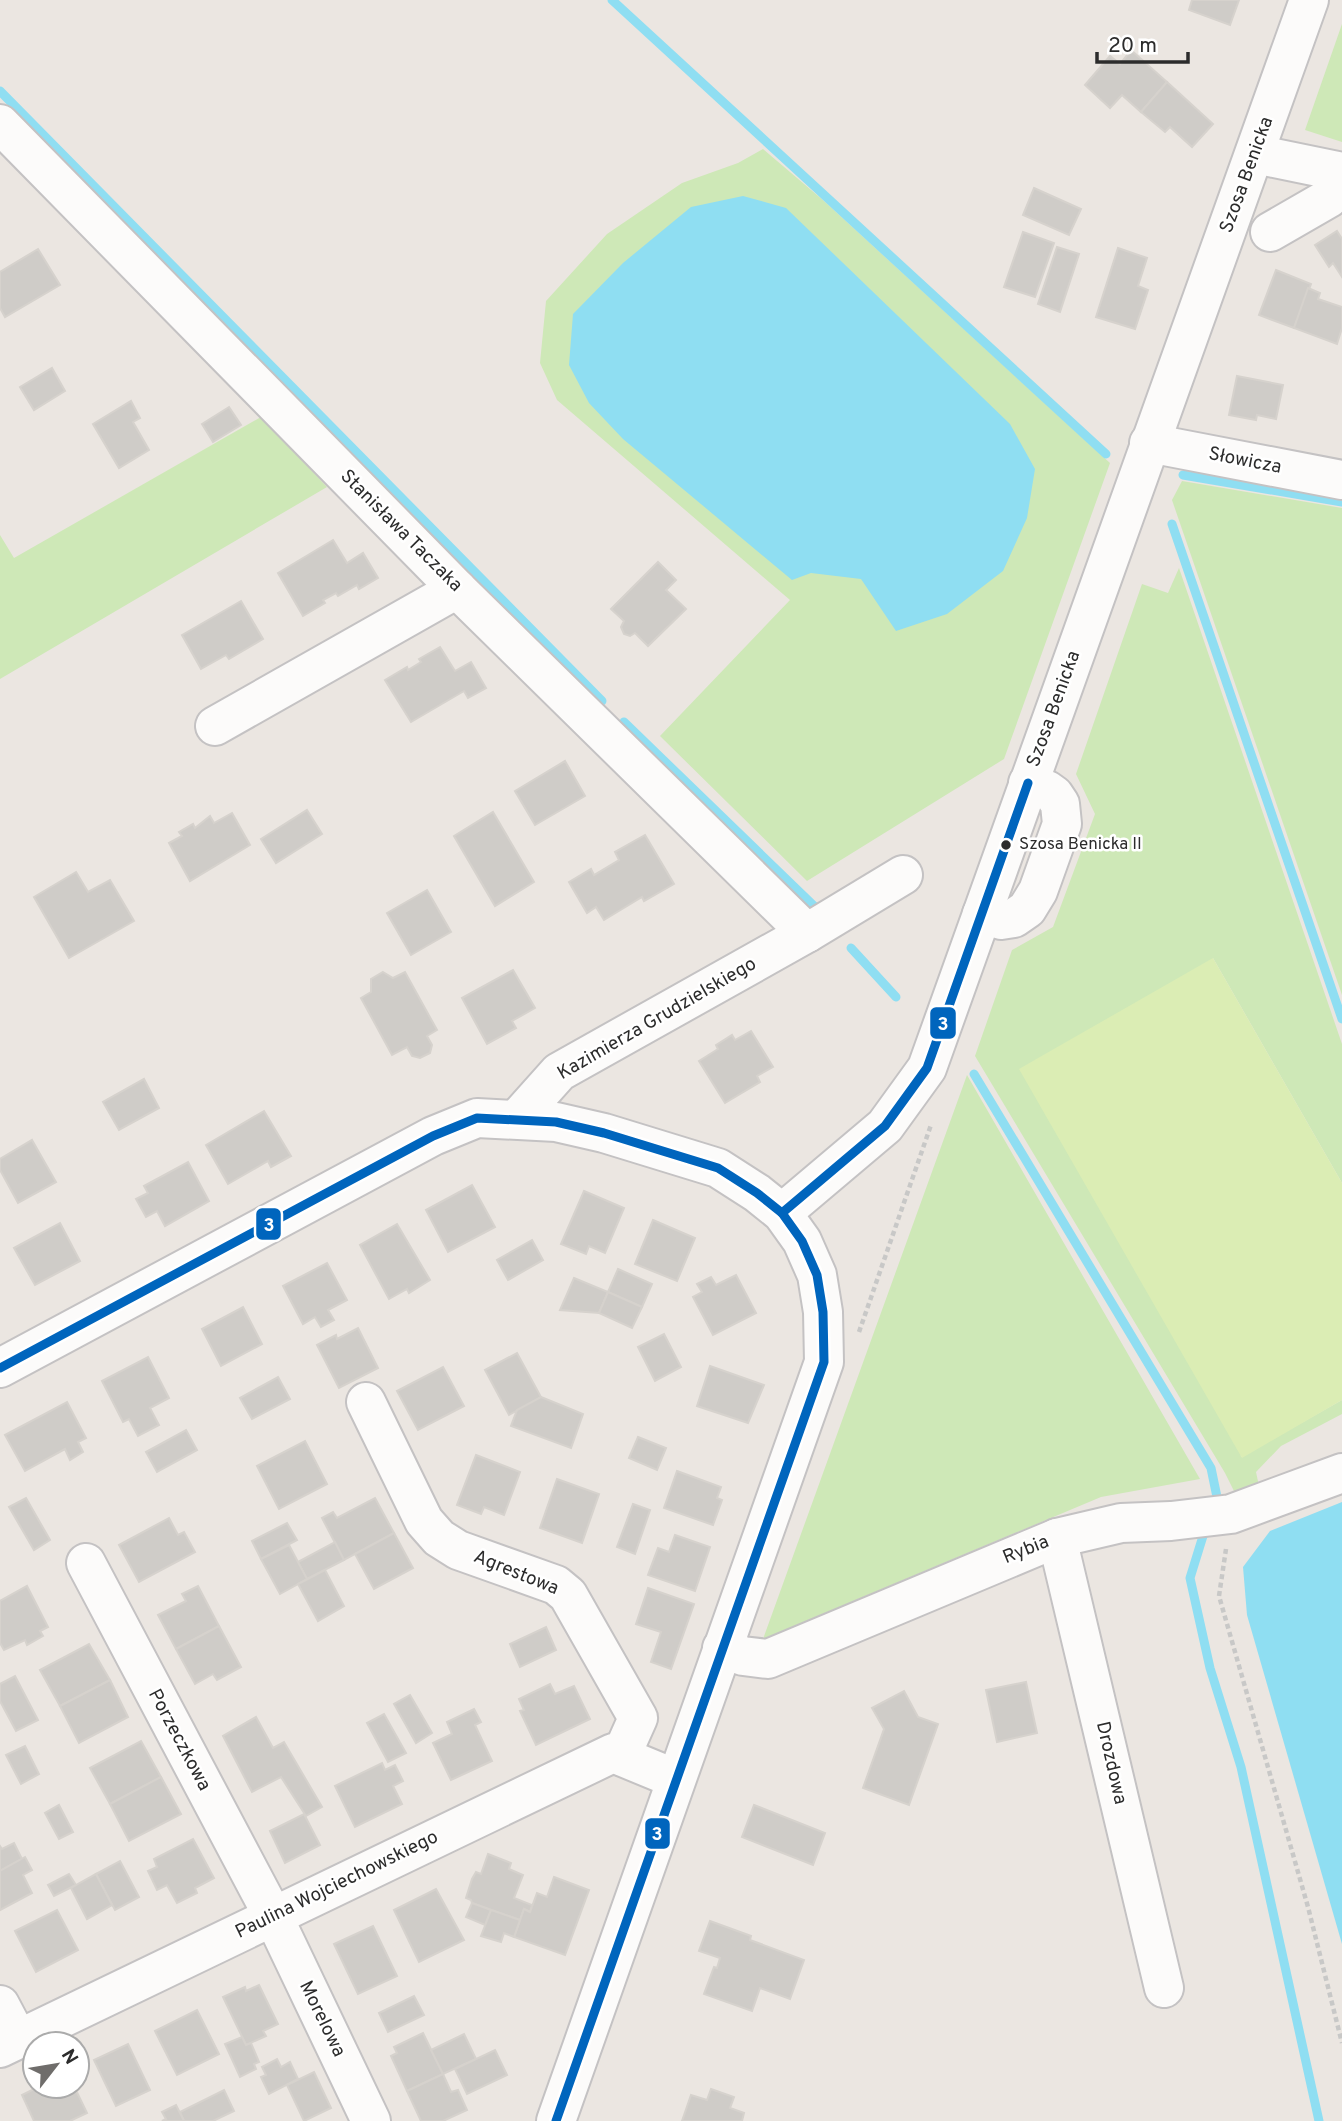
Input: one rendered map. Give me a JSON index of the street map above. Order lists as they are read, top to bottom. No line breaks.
{"streets":{"street":["Szosa Benicka","Słowicza","Stanisława Taczaka","Kazimierza Grudzielskiego","Rybia","Agrestowa","Porzeczkowa","Drozdowa","Paulina Wojciechowskiego","Morelowa"]},"crossings":[["Szosa Benicka","Słowicza"],["Stanisława Taczaka","Kazimierza Grudzielskiego"],["Rybia","Drozdowa"],["Agrestowa","Paulina Wojciechowskiego"],["Porzeczkowa","Paulina Wojciechowskiego"],["Porzeczkowa","Morelowa"],["Paulina Wojciechowskiego","Morelowa"]],"places":["Szosa Benicka II"],"lines":["transit line 3"],"scale_bar":"20 m","north":"top right"}
